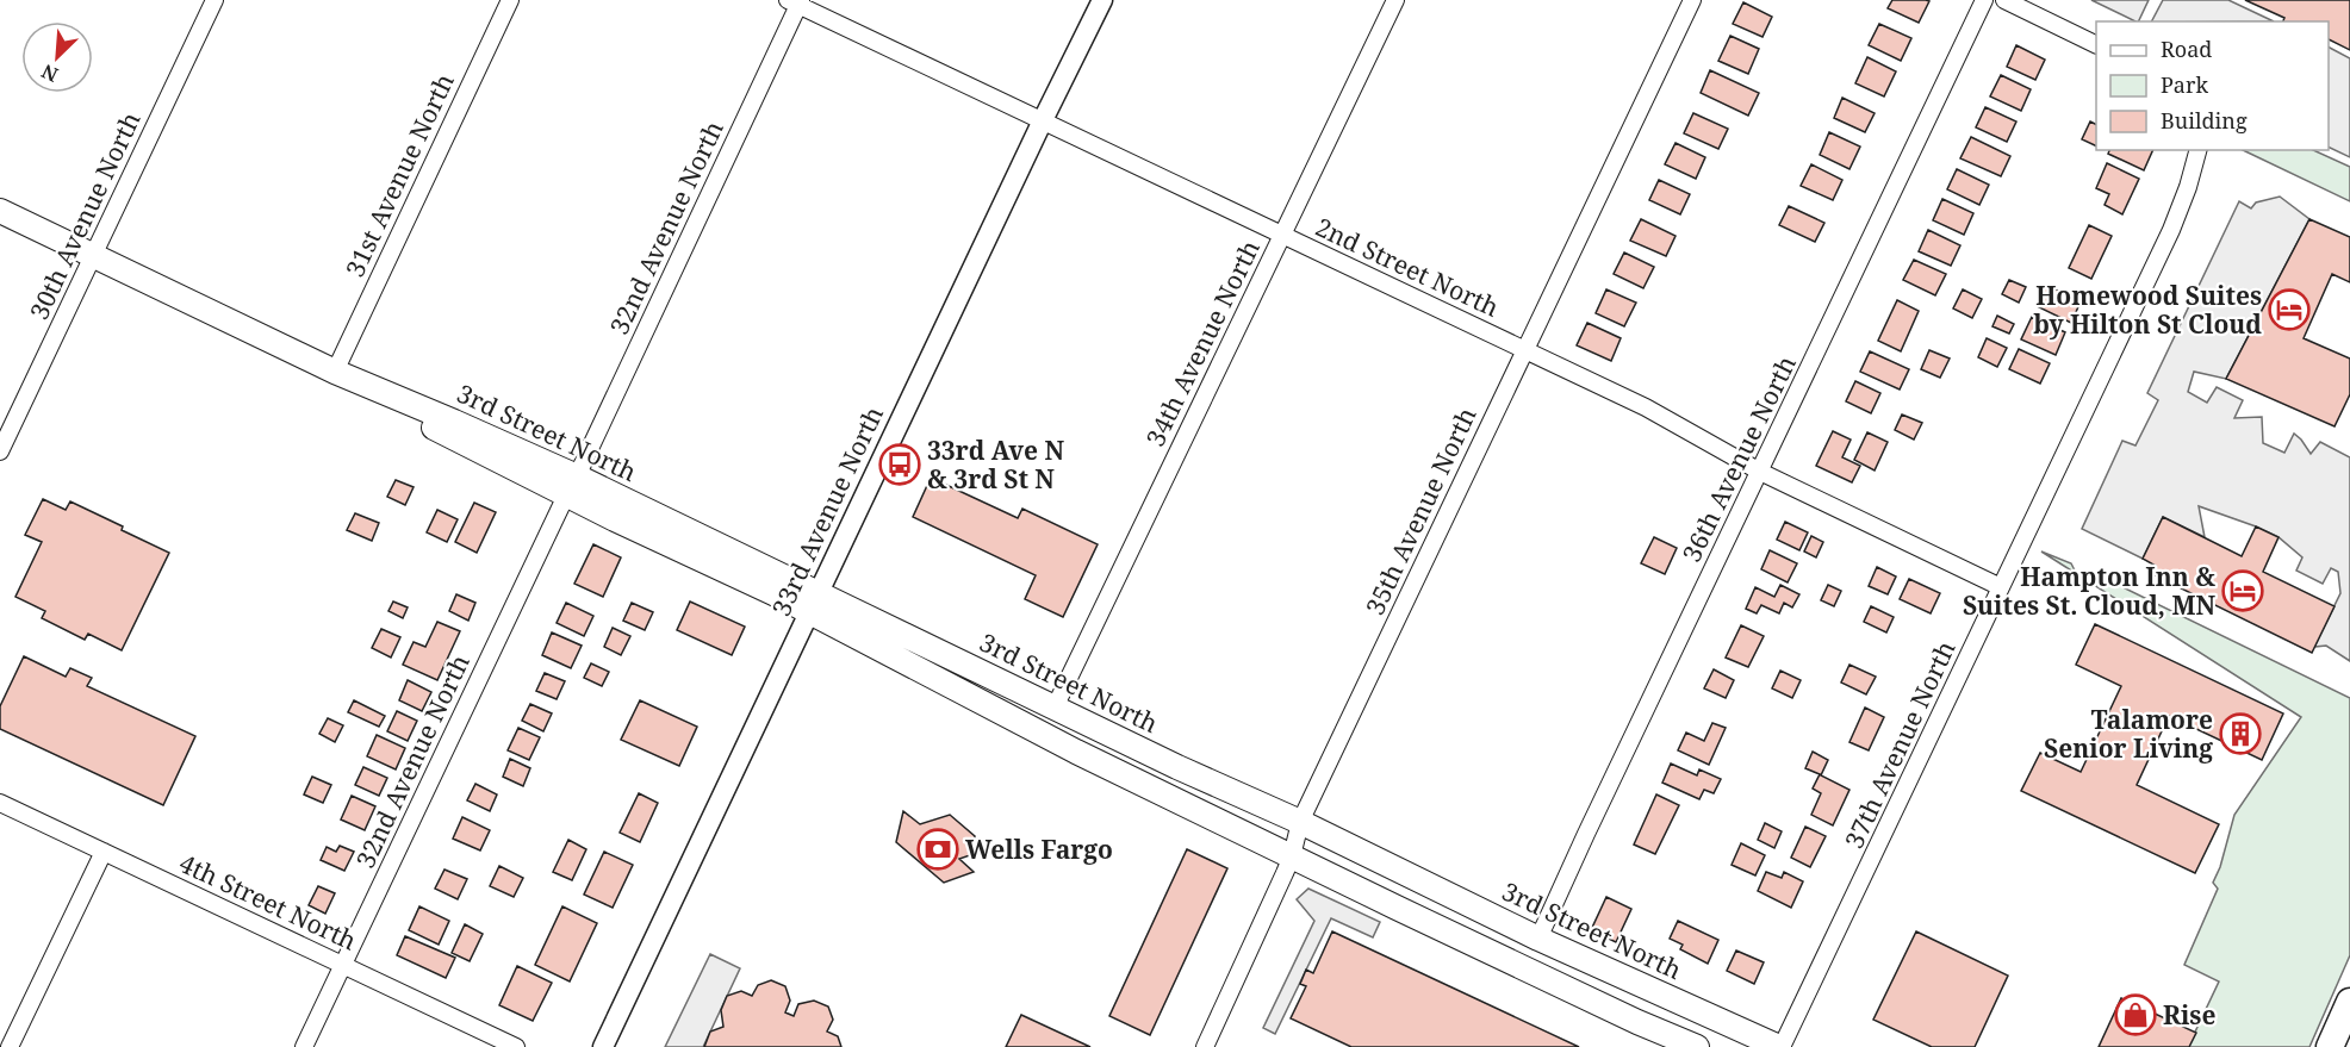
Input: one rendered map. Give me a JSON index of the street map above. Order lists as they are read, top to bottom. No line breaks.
{"streets":{"main road":["3rd Street North"],"street":["31st Avenue North","30th Avenue North","32nd Avenue North","2nd Street North","34th Avenue North","36th Avenue North","33rd Avenue North","35th Avenue North","37th Avenue North","4th Street North"]},"crossings":[["31st Avenue North","3rd Street North"],["30th Avenue North","3rd Street North"],["32nd Avenue North","2nd Street North"],["32nd Avenue North","3rd Street North"],["32nd Avenue North","4th Street North"],["2nd Street North","34th Avenue North"],["2nd Street North","36th Avenue North"],["2nd Street North","33rd Avenue North"],["2nd Street North","35th Avenue North"],["2nd Street North","37th Avenue North"],["34th Avenue North","3rd Street North"],["3rd Street North","36th Avenue North"],["3rd Street North","33rd Avenue North"],["3rd Street North","35th Avenue North"],["3rd Street North","37th Avenue North"]],"places":{"hotel":["Homewood Suites by Hilton St Cloud","Hampton Inn & Suites St. Cloud, MN"],"bus stop":["33rd Ave N & 3rd St N"],"building":["Talamore Senior Living"],"bank":["Wells Fargo"],"shop":["Rise"]},"legend":["Road","Park","Building"],"north":"bottom left"}
